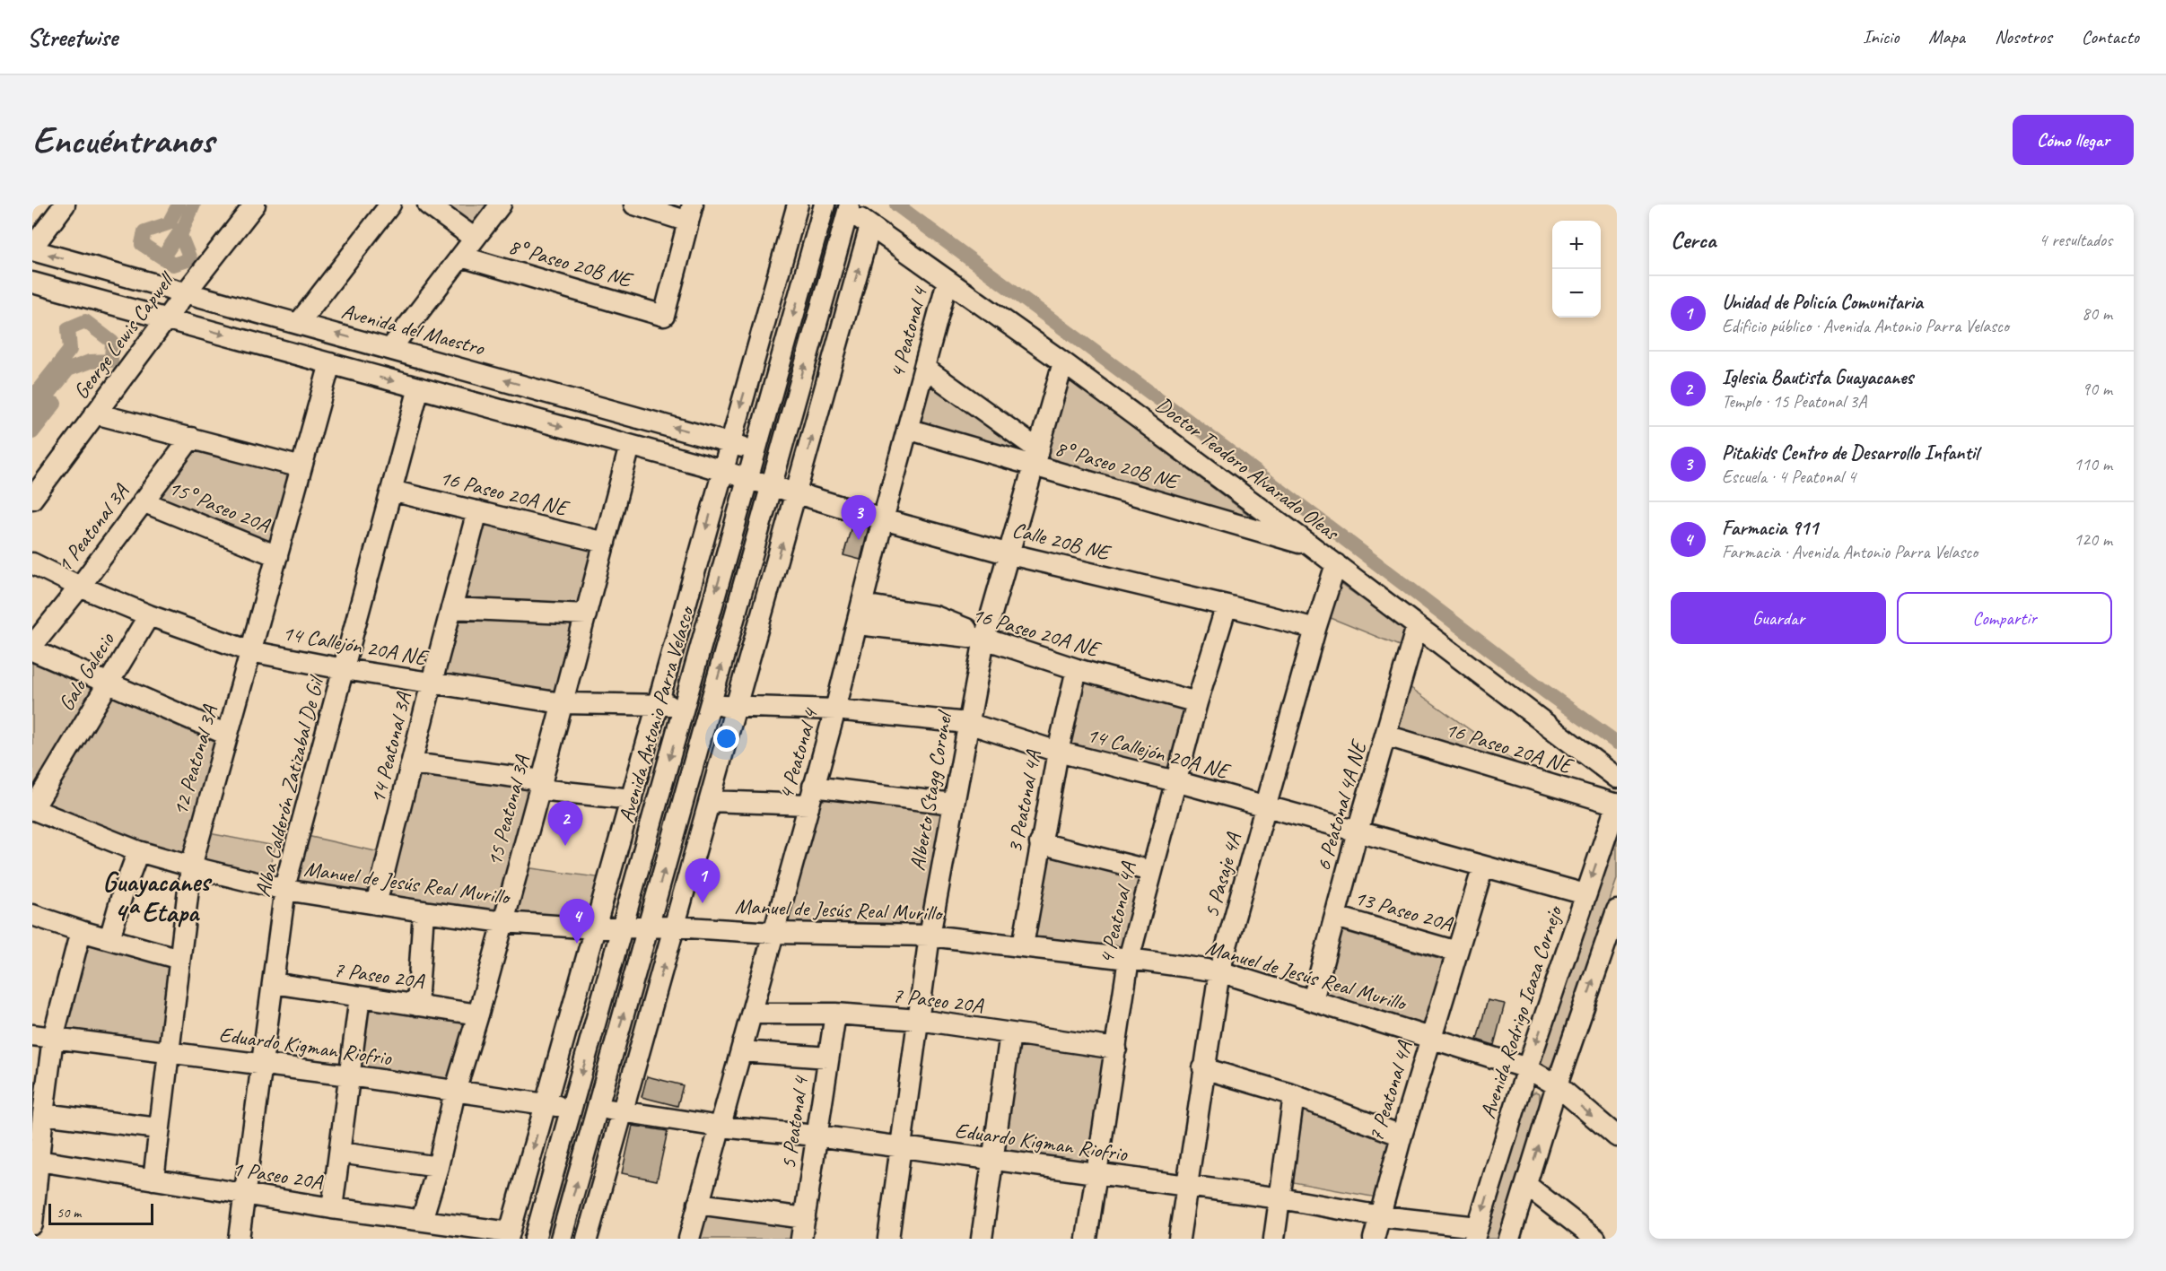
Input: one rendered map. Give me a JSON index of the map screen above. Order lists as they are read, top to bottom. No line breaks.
{"streets":{"street":["8° Paseo 20B NE","Avenida del Maestro","4 Peatonal 4","George Lewis Capwell","Doctor Teodoro Alvarado Oleas","16 Paseo 20A NE","15° Paseo 20A","1 Peatonal 3A","Calle 20B NE","14 Callejón 20A NE","Galo Galecio","Avenida Antonio Parra Velasco","14 Peatonal 3A","12 Peatonal 3A","Alba Calderón Zatizabal De Gil","Alberto Stagg Coronel","3 Peatonal 4A","6 Peatonal 4A NE","15 Peatonal 3A","5 Pasaje 4A","Manuel de Jesús Real Murillo","13 Paseo 20A","4 Peatonal 4A","7 Paseo 20A","Avenida Rodrigo Icaza Cornejo","Eduardo Kigman Riofrio","7 Peatonal 4A","5 Peatonal 4","1 Paseo 20A"]},"crossings":[["8° Paseo 20B NE","4 Peatonal 4"],["8° Paseo 20B NE","Doctor Teodoro Alvarado Oleas"],["8° Paseo 20B NE","Alberto Stagg Coronel"],["Avenida del Maestro","George Lewis Capwell"],["Avenida del Maestro","Avenida Antonio Parra Velasco"],["4 Peatonal 4","Doctor Teodoro Alvarado Oleas"],["4 Peatonal 4","16 Paseo 20A NE"],["4 Peatonal 4","Calle 20B NE"],["4 Peatonal 4","14 Callejón 20A NE"],["4 Peatonal 4","Manuel de Jesús Real Murillo"],["4 Peatonal 4","7 Paseo 20A"],["4 Peatonal 4","Eduardo Kigman Riofrio"],["Doctor Teodoro Alvarado Oleas","Alberto Stagg Coronel"],["Doctor Teodoro Alvarado Oleas","6 Peatonal 4A NE"],["Doctor Teodoro Alvarado Oleas","5 Pasaje 4A"],["16 Paseo 20A NE","14 Peatonal 3A"],["16 Paseo 20A NE","Alba Calderón Zatizabal De Gil"],["16 Paseo 20A NE","Alberto Stagg Coronel"],["16 Paseo 20A NE","3 Peatonal 4A"],["16 Paseo 20A NE","6 Peatonal 4A NE"],["16 Paseo 20A NE","15 Peatonal 3A"],["16 Paseo 20A NE","4 Peatonal 4A"],["16 Paseo 20A NE","Avenida Rodrigo Icaza Cornejo"],["15° Paseo 20A","1 Peatonal 3A"],["15° Paseo 20A","12 Peatonal 3A"],["1 Peatonal 3A","14 Callejón 20A NE"],["Calle 20B NE","Alberto Stagg Coronel"],["Calle 20B NE","5 Pasaje 4A"],["Calle 20B NE","4 Peatonal 4A"],["14 Callejón 20A NE","Galo Galecio"],["14 Callejón 20A NE","Avenida Antonio Parra Velasco"],["14 Callejón 20A NE","14 Peatonal 3A"],["14 Callejón 20A NE","12 Peatonal 3A"],["14 Callejón 20A NE","Alba Calderón Zatizabal De Gil"],["14 Callejón 20A NE","Alberto Stagg Coronel"],["14 Callejón 20A NE","3 Peatonal 4A"],["14 Callejón 20A NE","6 Peatonal 4A NE"],["14 Callejón 20A NE","15 Peatonal 3A"],["14 Callejón 20A NE","5 Pasaje 4A"],["14 Callejón 20A NE","4 Peatonal 4A"],["14 Callejón 20A NE","Avenida Rodrigo Icaza Cornejo"],["14 Callejón 20A NE","7 Peatonal 4A"],["Galo Galecio","Manuel de Jesús Real Murillo"],["Avenida Antonio Parra Velasco","Manuel de Jesús Real Murillo"],["Avenida Antonio Parra Velasco","Eduardo Kigman Riofrio"],["Avenida Antonio Parra Velasco","1 Paseo 20A"],["14 Peatonal 3A","Manuel de Jesús Real Murillo"],["12 Peatonal 3A","Manuel de Jesús Real Murillo"],["12 Peatonal 3A","Eduardo Kigman Riofrio"],["12 Peatonal 3A","1 Paseo 20A"],["Alba Calderón Zatizabal De Gil","Manuel de Jesús Real Murillo"],["Alba Calderón Zatizabal De Gil","7 Paseo 20A"],["Alba Calderón Zatizabal De Gil","Eduardo Kigman Riofrio"],["Alba Calderón Zatizabal De Gil","1 Paseo 20A"],["Alberto Stagg Coronel","Manuel de Jesús Real Murillo"],["Alberto Stagg Coronel","7 Paseo 20A"],["Alberto Stagg Coronel","Eduardo Kigman Riofrio"],["3 Peatonal 4A","Manuel de Jesús Real Murillo"],["6 Peatonal 4A NE","Manuel de Jesús Real Murillo"],["6 Peatonal 4A NE","13 Paseo 20A"],["15 Peatonal 3A","Manuel de Jesús Real Murillo"],["15 Peatonal 3A","7 Paseo 20A"],["15 Peatonal 3A","Eduardo Kigman Riofrio"],["15 Peatonal 3A","1 Paseo 20A"],["5 Pasaje 4A","Manuel de Jesús Real Murillo"],["5 Pasaje 4A","Eduardo Kigman Riofrio"],["Manuel de Jesús Real Murillo","4 Peatonal 4A"],["Manuel de Jesús Real Murillo","Avenida Rodrigo Icaza Cornejo"],["Manuel de Jesús Real Murillo","7 Peatonal 4A"],["13 Paseo 20A","7 Peatonal 4A"],["4 Peatonal 4A","7 Paseo 20A"],["4 Peatonal 4A","Eduardo Kigman Riofrio"],["7 Paseo 20A","5 Peatonal 4"],["Avenida Rodrigo Icaza Cornejo","Eduardo Kigman Riofrio"],["Eduardo Kigman Riofrio","7 Peatonal 4A"],["Eduardo Kigman Riofrio","5 Peatonal 4"]],"districts":["Guayacanes 4ª Etapa"],"scale_bar":"50 m","page":{"header":"Streetwise","nav":["Inicio","Mapa","Nosotros","Contacto"],"buttons":["Cómo llegar",["Guardar","Compartir"]],"title":"Encuéntranos","heading":["Cerca","4 resultados"],"map_buttons":["+","−"],"list":[{"mark":"1","name":"Unidad de Policía Comunitaria","note":"Edificio público · Avenida Antonio Parra Velasco","value":"80 m"},{"mark":"2","name":"Iglesia Bautista Guayacanes","note":"Templo · 15 Peatonal 3A","value":"90 m"},{"mark":"3","name":"Pitakids Centro de Desarrollo Infantil","note":"Escuela · 4 Peatonal 4","value":"110 m"},{"mark":"4","name":"Farmacia 911","note":"Farmacia · Avenida Antonio Parra Velasco","value":"120 m"}],"pins":["3","2","1","4"],"scale":"50 m"}}
